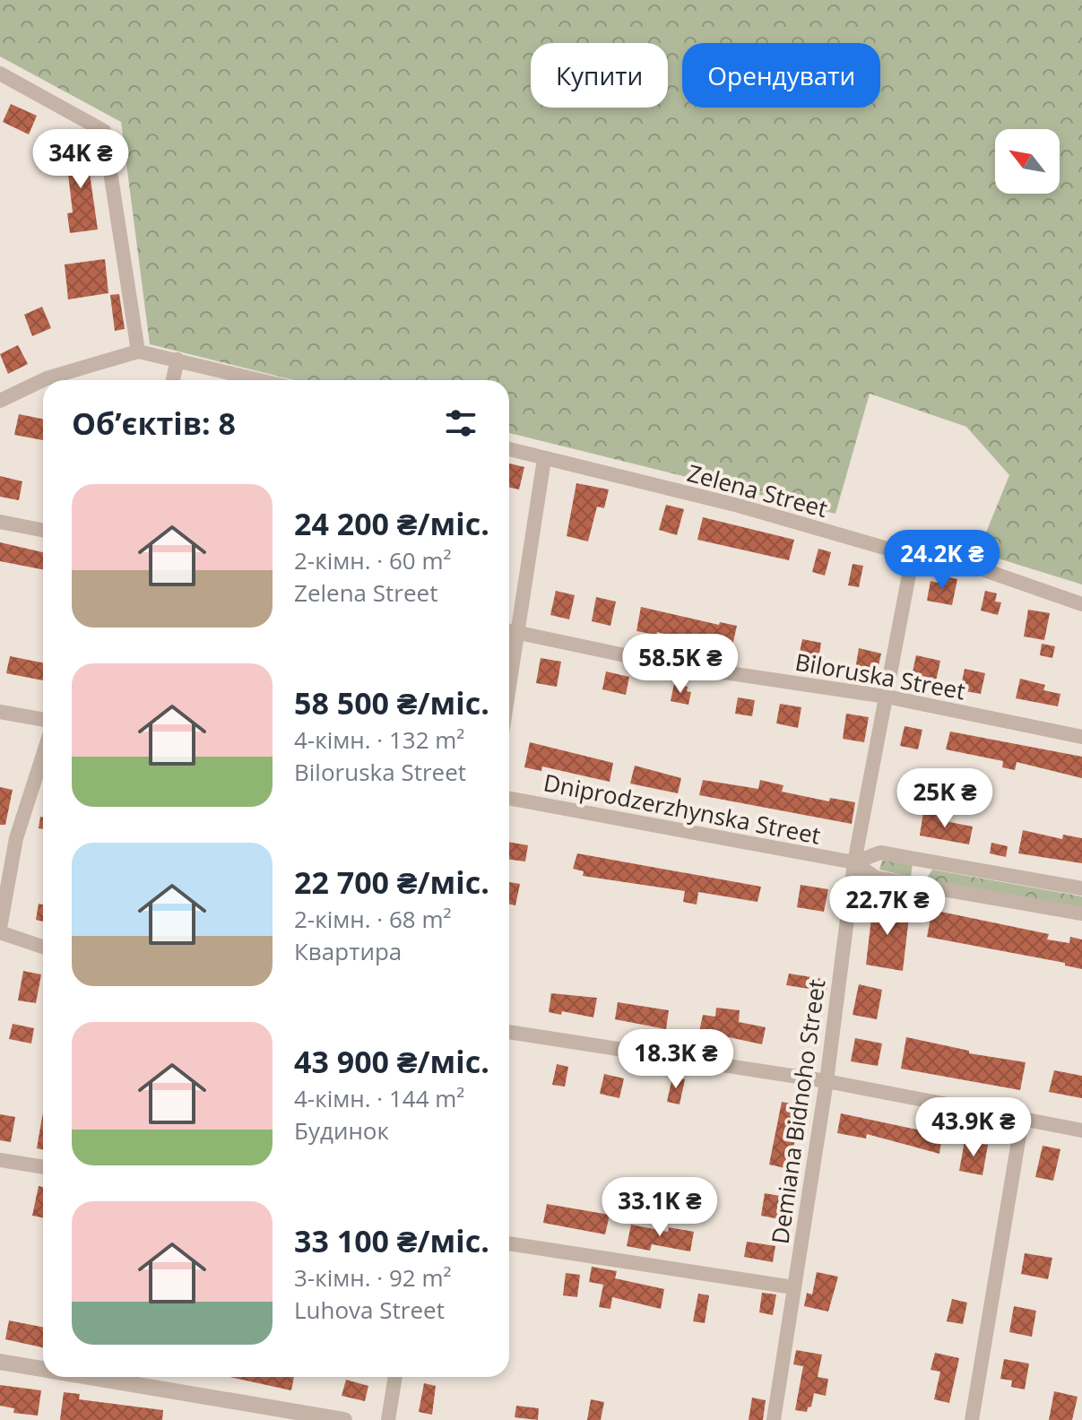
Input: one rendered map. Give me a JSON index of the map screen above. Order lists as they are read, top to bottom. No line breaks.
{"streets":{"street":["Zelena Street","Biloruska Street","Dniprodzerzhynska Street","Demiana Bidnoho Street"]},"crossings":[["Zelena Street","Demiana Bidnoho Street"],["Biloruska Street","Demiana Bidnoho Street"],["Dniprodzerzhynska Street","Demiana Bidnoho Street"]],"north":"top left","page":{"chip":["Купити","Орендувати"],"price":["34K ₴","24.2K ₴","58.5K ₴","25K ₴","22.7K ₴","18.3K ₴","43.9K ₴","33.1K ₴"],"heading":"Об’єктів: 8","list":[{"name":"24 200 ₴/міс.","note":"2-кімн. · 60 m² · Zelena Street"},{"name":"58 500 ₴/міс.","note":"4-кімн. · 132 m² · Biloruska Street"},{"name":"22 700 ₴/міс.","note":"2-кімн. · 68 m² · Квартира"},{"name":"43 900 ₴/міс.","note":"4-кімн. · 144 m² · Будинок"},{"name":"33 100 ₴/міс.","note":"3-кімн. · 92 m² · Luhova Street"}]}}
